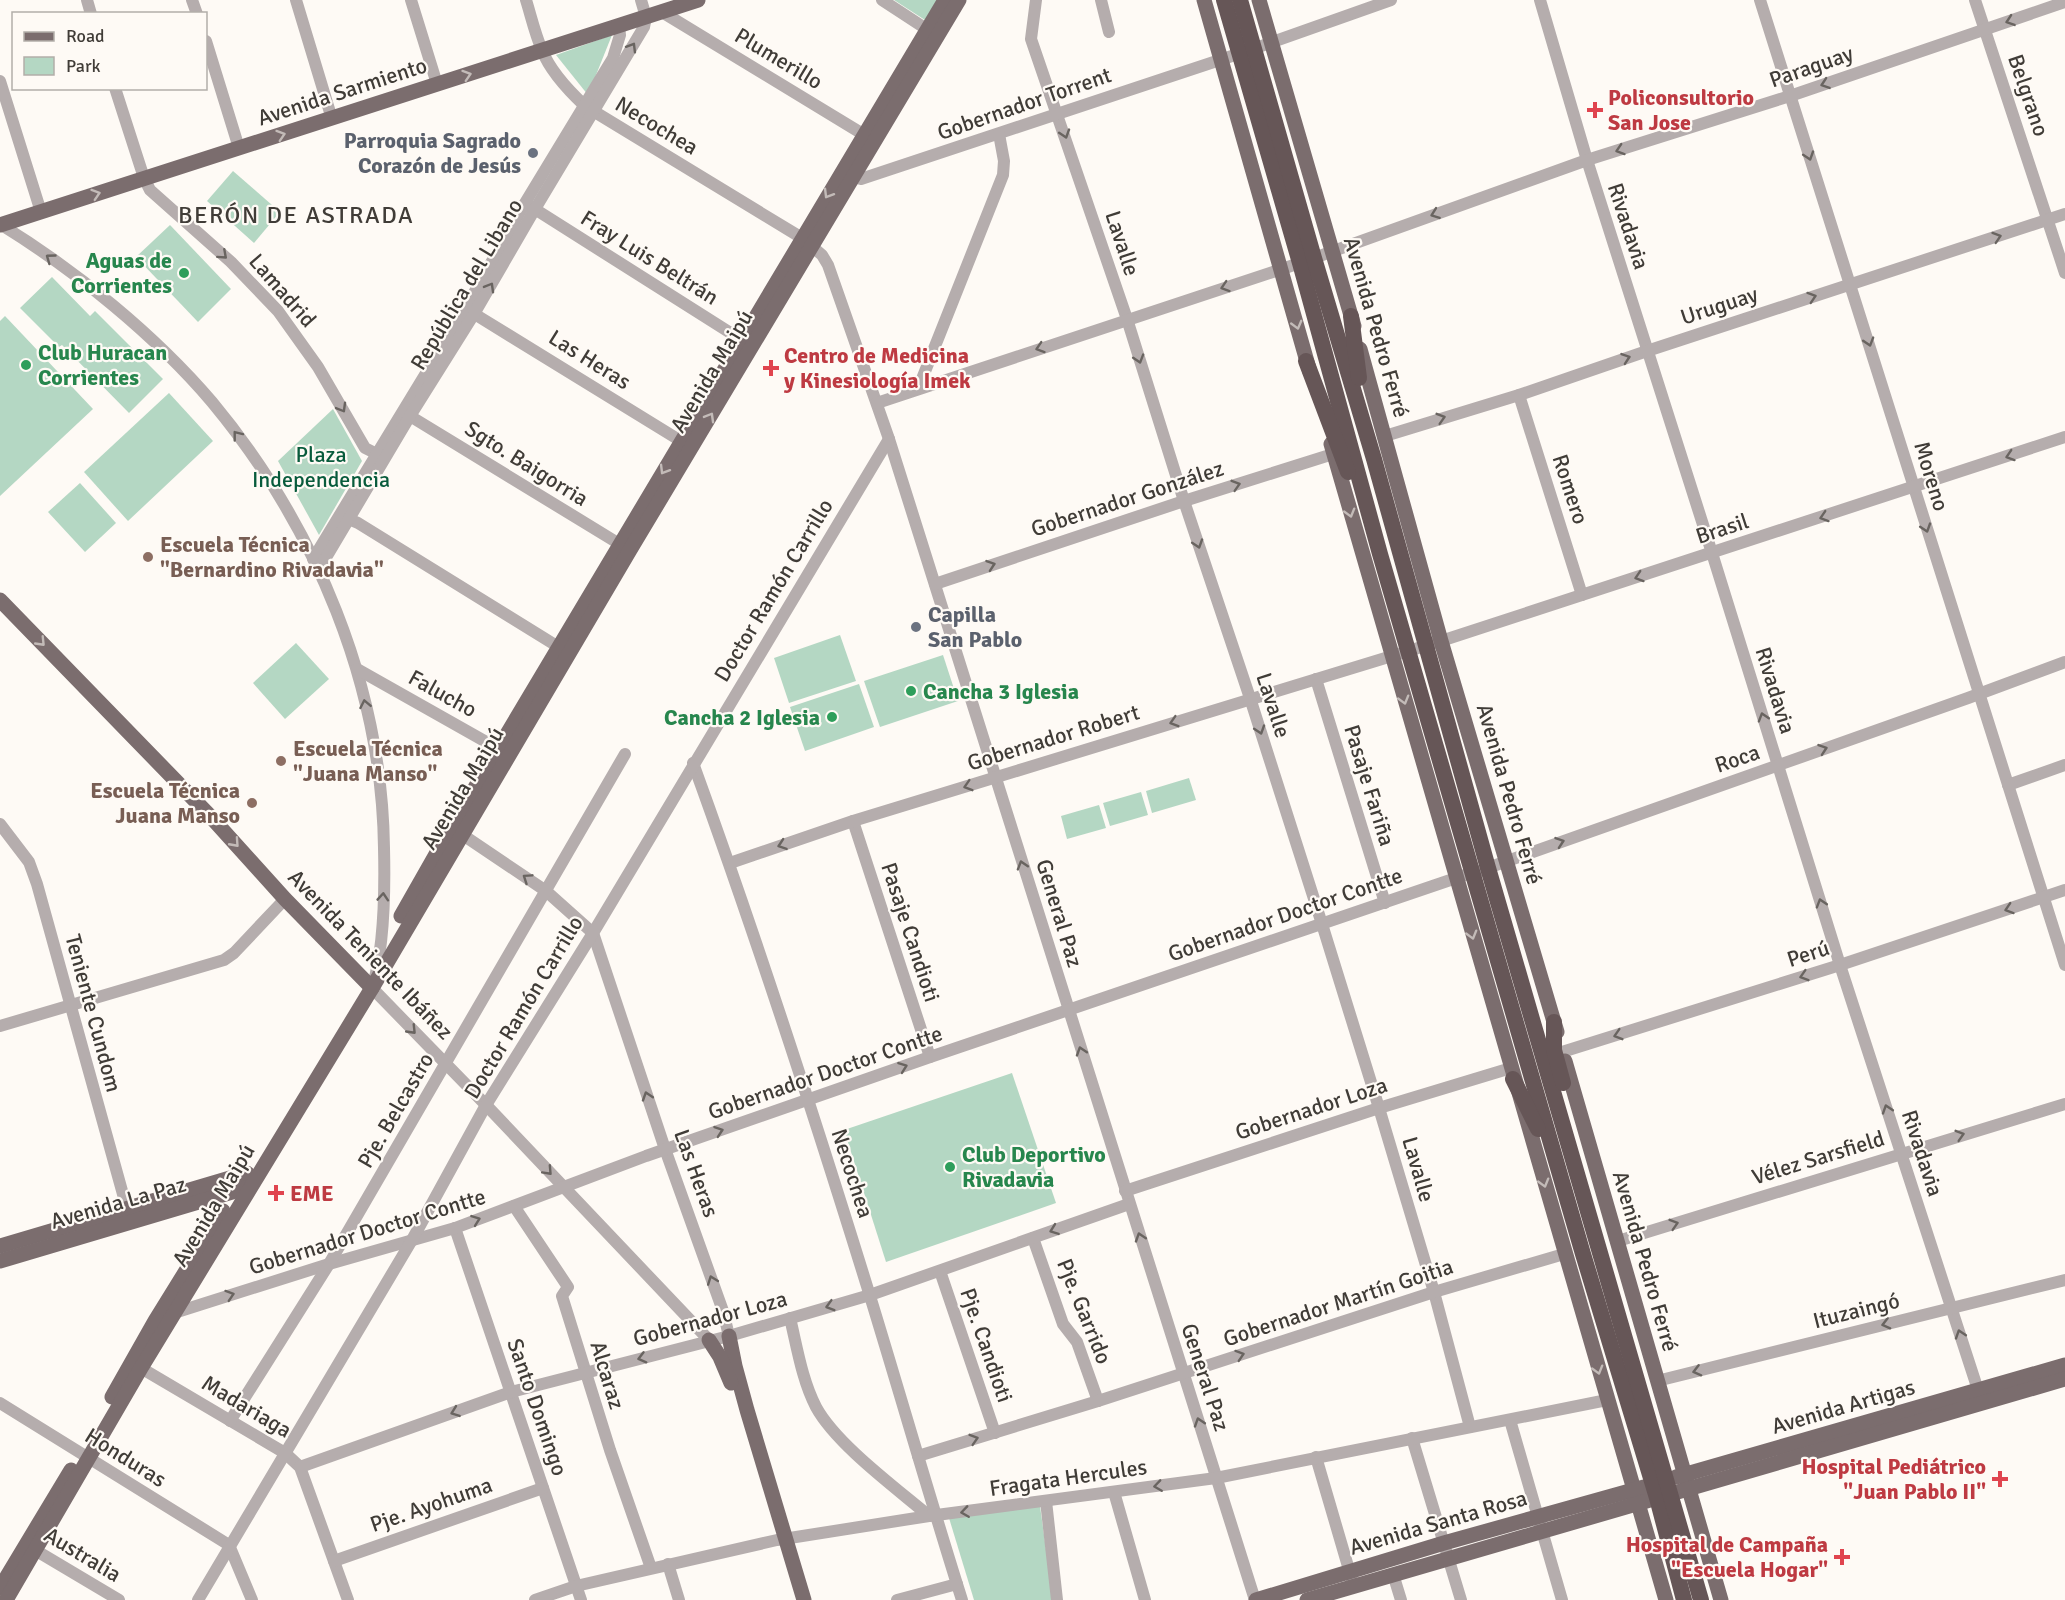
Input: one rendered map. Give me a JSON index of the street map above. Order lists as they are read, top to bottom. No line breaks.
{"streets":{"highway":["Avenida Pedro Ferré"],"main road":["Avenida Sarmiento","Las Heras","Avenida Maipú","Avenida Teniente Ibáñez","Avenida La Paz","Avenida Artigas","Avenida Santa Rosa"],"street":["Plumerillo","Paraguay","Belgrano","Gobernador Torrent","Necochea","Rivadavia","Lavalle","Fray Luis Beltrán","República del Libano","Lamadrid","Uruguay","Sgto. Baigorria","Moreno","Romero","Gobernador González","Brasil","Doctor Ramón Carrillo","Falucho","Gobernador Robert","Roca","Pasaje Fariña","General Paz","Gobernador Doctor Contte","Pasaje Candioti","Perú","Teniente Cundom","Gobernador Loza","Pje. Belcastro","Vélez Sarsfield","Gobernador Martín Goitia","Ituzaingó","Pje. Garrido","Pje. Candioti","Alcaraz","Madariaga","Santo Domingo","Honduras","Fragata Hercules","Pje. Ayohuma","Australia"]},"crossings":[["Plumerillo","Avenida Sarmiento"],["Plumerillo","Avenida Maipú"],["Paraguay","Belgrano"],["Paraguay","Rivadavia"],["Paraguay","Lavalle"],["Paraguay","Avenida Pedro Ferré"],["Paraguay","Moreno"],["Paraguay","General Paz"],["Avenida Sarmiento","Necochea"],["Avenida Sarmiento","República del Libano"],["Avenida Sarmiento","Lamadrid"],["Belgrano","Uruguay"],["Gobernador Torrent","Lavalle"],["Gobernador Torrent","Avenida Pedro Ferré"],["Gobernador Torrent","Avenida Maipú"],["Necochea","República del Libano"],["Necochea","Avenida Maipú"],["Necochea","Doctor Ramón Carrillo"],["Necochea","Gobernador Robert"],["Necochea","General Paz"],["Necochea","Gobernador Doctor Contte"],["Necochea","Gobernador Loza"],["Necochea","Gobernador Martín Goitia"],["Necochea","Fragata Hercules"],["Rivadavia","Uruguay"],["Rivadavia","Brasil"],["Rivadavia","Roca"],["Rivadavia","Perú"],["Rivadavia","Vélez Sarsfield"],["Rivadavia","Ituzaingó"],["Rivadavia","Avenida Artigas"],["Lavalle","Gobernador González"],["Lavalle","Gobernador Robert"],["Lavalle","Gobernador Doctor Contte"],["Lavalle","Gobernador Loza"],["Lavalle","Gobernador Martín Goitia"],["Lavalle","Fragata Hercules"],["Fray Luis Beltrán","República del Libano"],["Fray Luis Beltrán","Avenida Maipú"],["República del Libano","Lamadrid"],["República del Libano","Las Heras"],["República del Libano","Sgto. Baigorria"],["Uruguay","Avenida Pedro Ferré"],["Uruguay","Moreno"],["Uruguay","Romero"],["Avenida Pedro Ferré","Brasil"],["Avenida Pedro Ferré","Roca"],["Avenida Pedro Ferré","Perú"],["Avenida Pedro Ferré","Vélez Sarsfield"],["Avenida Pedro Ferré","Ituzaingó"],["Avenida Pedro Ferré","Avenida Artigas"],["Las Heras","Avenida Maipú"],["Las Heras","Doctor Ramón Carrillo"],["Las Heras","Gobernador Doctor Contte"],["Las Heras","Avenida Teniente Ibáñez"],["Las Heras","Gobernador Loza"],["Las Heras","Pje. Belcastro"],["Las Heras","Fragata Hercules"],["Avenida Maipú","Sgto. Baigorria"],["Avenida Maipú","Falucho"],["Avenida Maipú","General Paz"],["Avenida Maipú","Gobernador Doctor Contte"],["Avenida Maipú","Avenida Teniente Ibáñez"],["Avenida Maipú","Avenida La Paz"],["Avenida Maipú","Madariaga"],["Avenida Maipú","Honduras"],["Avenida Maipú","Australia"],["Moreno","Brasil"],["Moreno","Roca"],["Moreno","Perú"],["Romero","Brasil"],["Gobernador González","General Paz"],["Brasil","Gobernador Robert"],["Doctor Ramón Carrillo","General Paz"],["Doctor Ramón Carrillo","Gobernador Doctor Contte"],["Doctor Ramón Carrillo","Avenida Teniente Ibáñez"],["Doctor Ramón Carrillo","Madariaga"],["Doctor Ramón Carrillo","Honduras"],["Gobernador Robert","Pasaje Fariña"],["Gobernador Robert","General Paz"],["Gobernador Robert","Pasaje Candioti"],["Roca","Gobernador Doctor Contte"],["Pasaje Fariña","Gobernador Doctor Contte"],["General Paz","Gobernador Doctor Contte"],["General Paz","Gobernador Loza"],["General Paz","Gobernador Martín Goitia"],["General Paz","Fragata Hercules"],["General Paz","Avenida Santa Rosa"],["Gobernador Doctor Contte","Pasaje Candioti"],["Gobernador Doctor Contte","Avenida Teniente Ibáñez"],["Gobernador Doctor Contte","Pje. Belcastro"],["Gobernador Doctor Contte","Alcaraz"],["Gobernador Doctor Contte","Santo Domingo"],["Avenida Teniente Ibáñez","Gobernador Loza"],["Avenida Teniente Ibáñez","Pje. Belcastro"],["Teniente Cundom","Avenida La Paz"],["Gobernador Loza","Pje. Garrido"],["Gobernador Loza","Pje. Candioti"],["Gobernador Loza","Alcaraz"],["Gobernador Loza","Madariaga"],["Gobernador Loza","Santo Domingo"],["Pje. Belcastro","Madariaga"],["Gobernador Martín Goitia","Pje. Garrido"],["Gobernador Martín Goitia","Pje. Candioti"],["Alcaraz","Fragata Hercules"],["Madariaga","Pje. Ayohuma"],["Avenida Artigas","Avenida Santa Rosa"],["Santo Domingo","Fragata Hercules"],["Santo Domingo","Pje. Ayohuma"]],"one_way":["Paraguay","Avenida Sarmiento","Rivadavia","Lavalle","Uruguay","Las Heras","Moreno","Gobernador González","Brasil","Gobernador Robert","Roca","General Paz","Gobernador Doctor Contte","Perú","Avenida Teniente Ibáñez","Gobernador Loza","Vélez Sarsfield","Gobernador Martín Goitia","Ituzaingó"],"districts":["BERÓN DE ASTRADA"],"parks":["Plaza Independencia"],"places":{"health":["Policonsultorio San Jose","Centro de Medicina y Kinesiología Imek","EME","Hospital Pediátrico \"Juan Pablo II\"","Hospital de Campaña \"Escuela Hogar\""],"other":["Parroquia Sagrado Corazón de Jesús","Aguas de Corrientes","Club Huracan Corrientes","Escuela Técnica \"Bernardino Rivadavia\"","Capilla San Pablo","Cancha 3 Iglesia","Cancha 2 Iglesia","Escuela Técnica \"Juana Manso\"","Escuela Técnica Juana Manso","Club Deportivo Rivadavia"]},"legend":["Road","Park"]}
